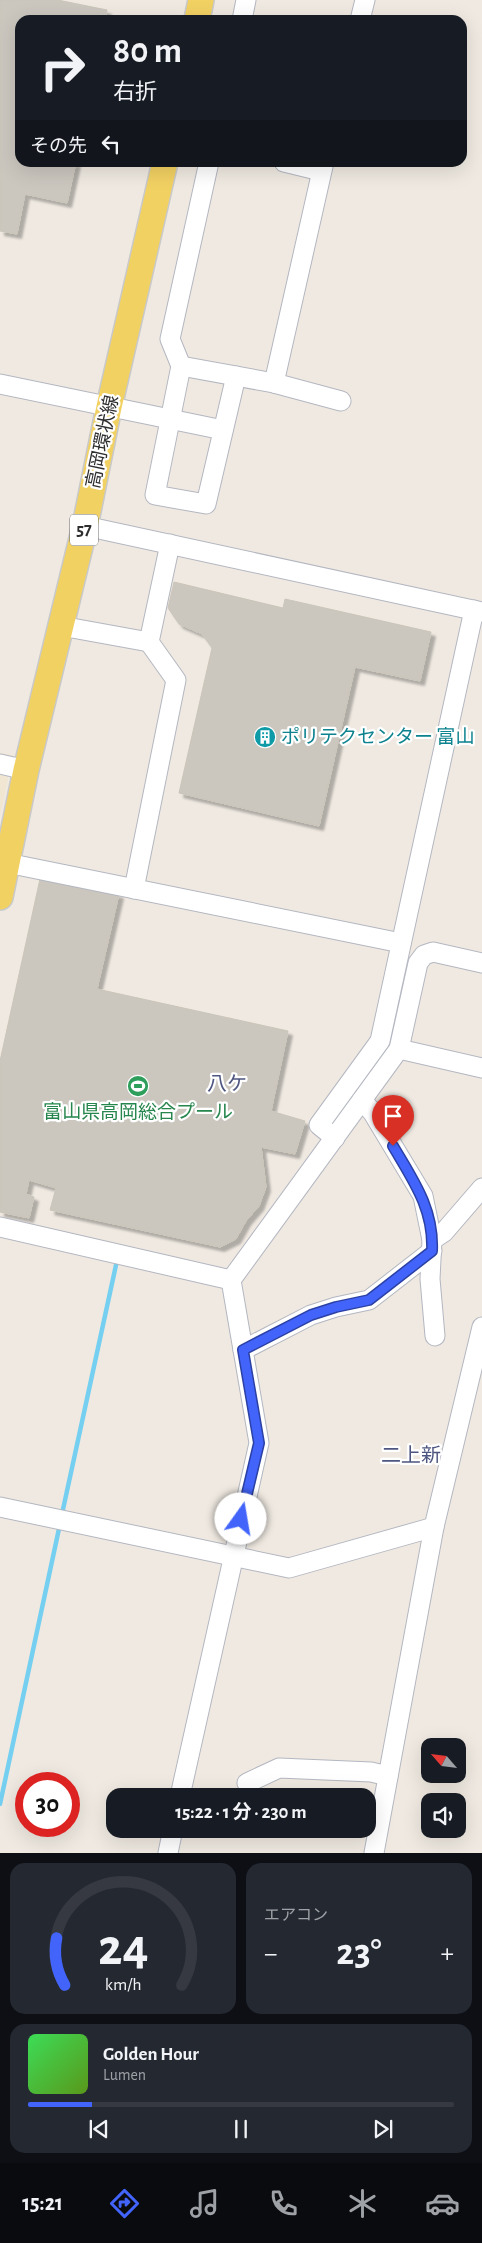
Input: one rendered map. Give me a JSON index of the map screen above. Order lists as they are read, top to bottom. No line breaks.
{"streets":{"main road":["高岡環状線","57"]},"districts":["八ケ","二上新"],"places":{"building":["ポリテクセンター 富山"],"sports":["富山県高岡総合プール"]},"north":"top left","page":{"turn":["80 m","右折"],"then":"その先","limit":"30","trip":"15:22 · 1 分 · 230 m","tile":"エアコン","heat":["−","23°","+"],"song":["Golden Hour","Lumen"],"tabs":"15:21","gauge":["24","km/h"]}}
